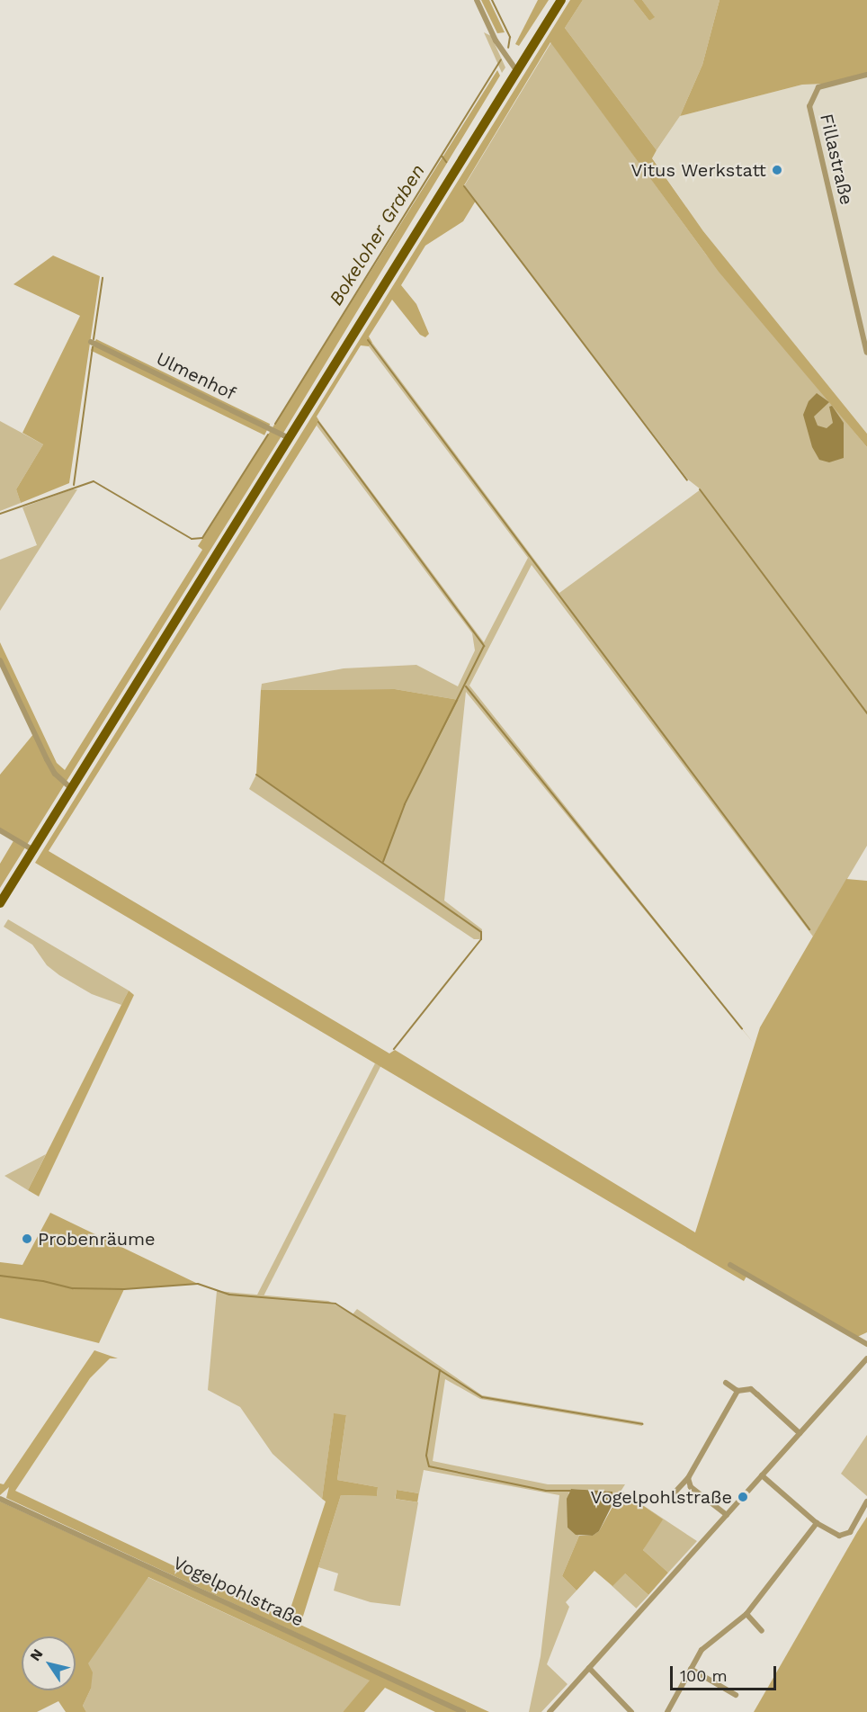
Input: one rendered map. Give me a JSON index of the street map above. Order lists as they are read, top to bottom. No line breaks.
{"streets":{"street":["Fillastraße","Ulmenhof","Vogelpohlstraße"]},"water":["Bokeloher Graben"],"places":["Vitus Werkstatt","Probenräume","Vogelpohlstraße"],"scale_bar":"100 m","north":"top left"}
